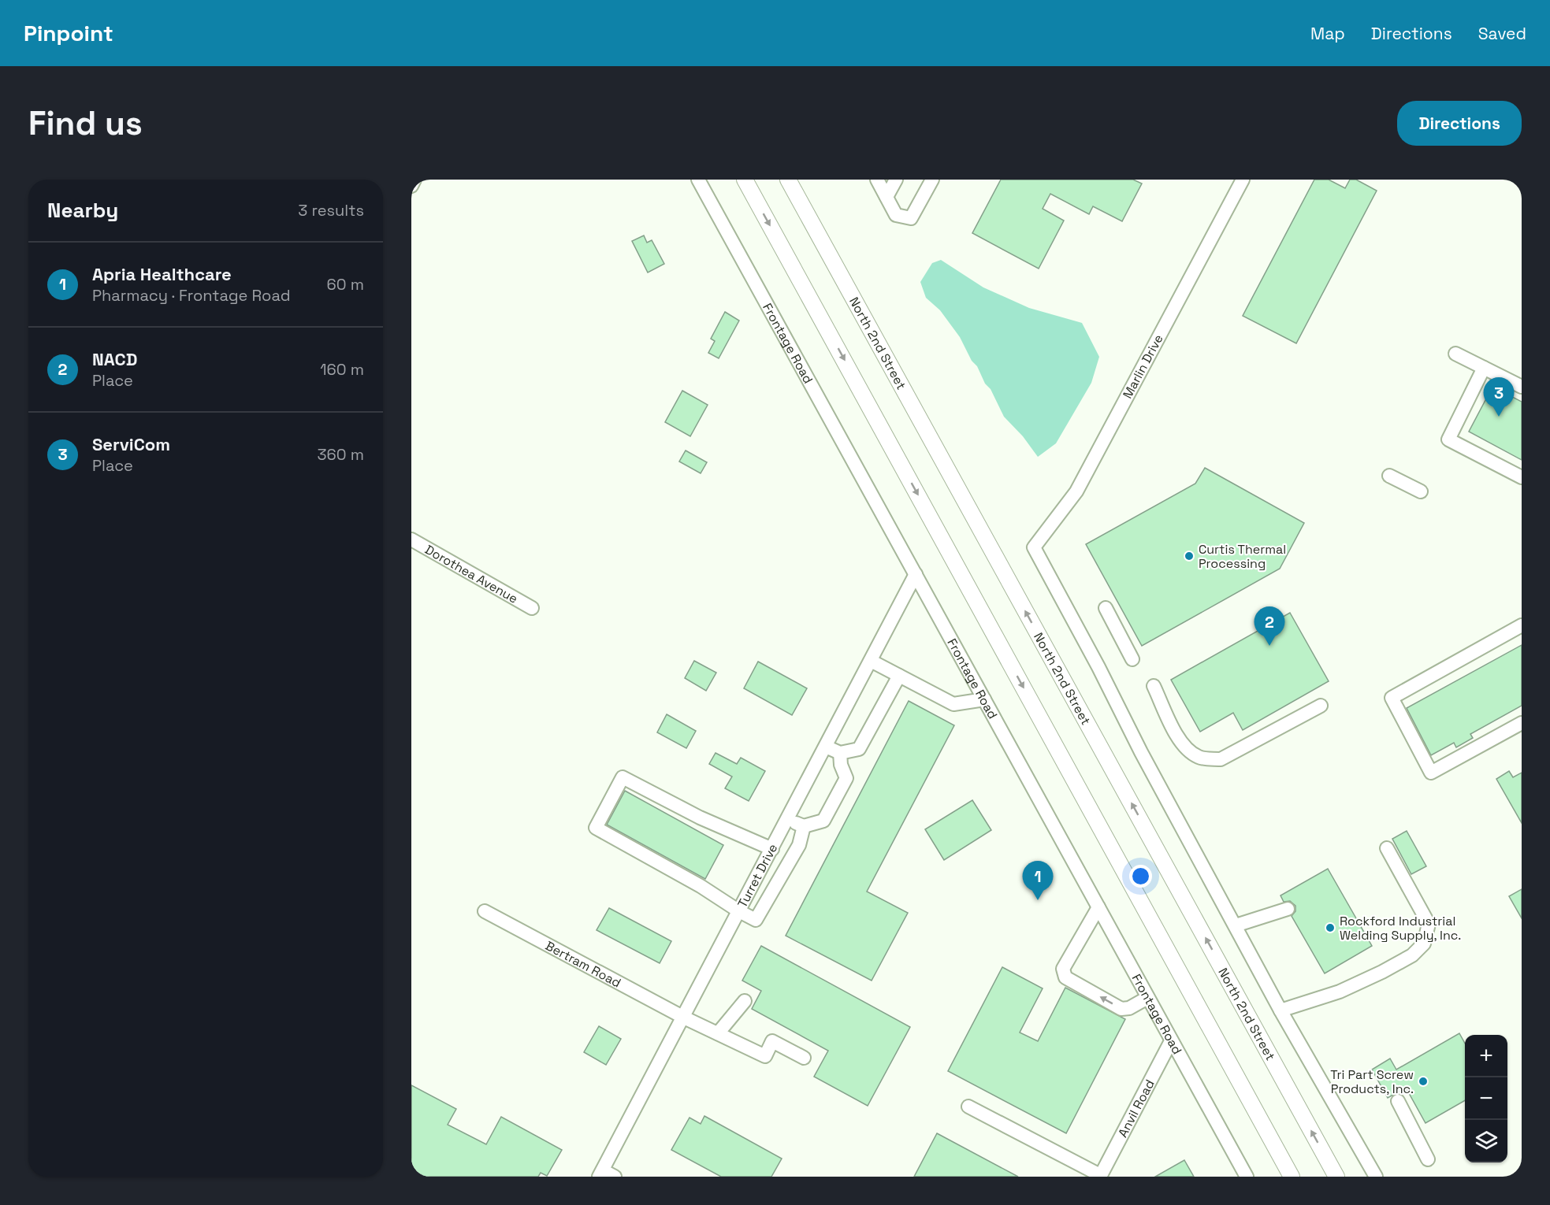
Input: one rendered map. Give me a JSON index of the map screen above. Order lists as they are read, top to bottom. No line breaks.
{"streets":{"main road":["North 2nd Street"],"street":["Frontage Road","Marlin Drive","Dorothea Avenue","Turret Drive","Bertram Road","Anvil Road"]},"crossings":[["Frontage Road","Turret Drive"],["Frontage Road","Anvil Road"],["Turret Drive","Bertram Road"]],"places":["Curtis Thermal Processing","Rockford Industrial Welding Supply, Inc.","Tri Part Screw Products, Inc."],"page":{"header":"Pinpoint","nav":["Map","Directions","Saved"],"buttons":"Directions","title":"Find us","heading":["Nearby","3 results"],"list":[{"mark":"1","name":"Apria Healthcare","note":"Pharmacy · Frontage Road","value":"60 m"},{"mark":"2","name":"NACD","note":"Place","value":"160 m"},{"mark":"3","name":"ServiCom","note":"Place","value":"360 m"}],"pins":["3","2","1"],"map_buttons":["+","−"]}}
